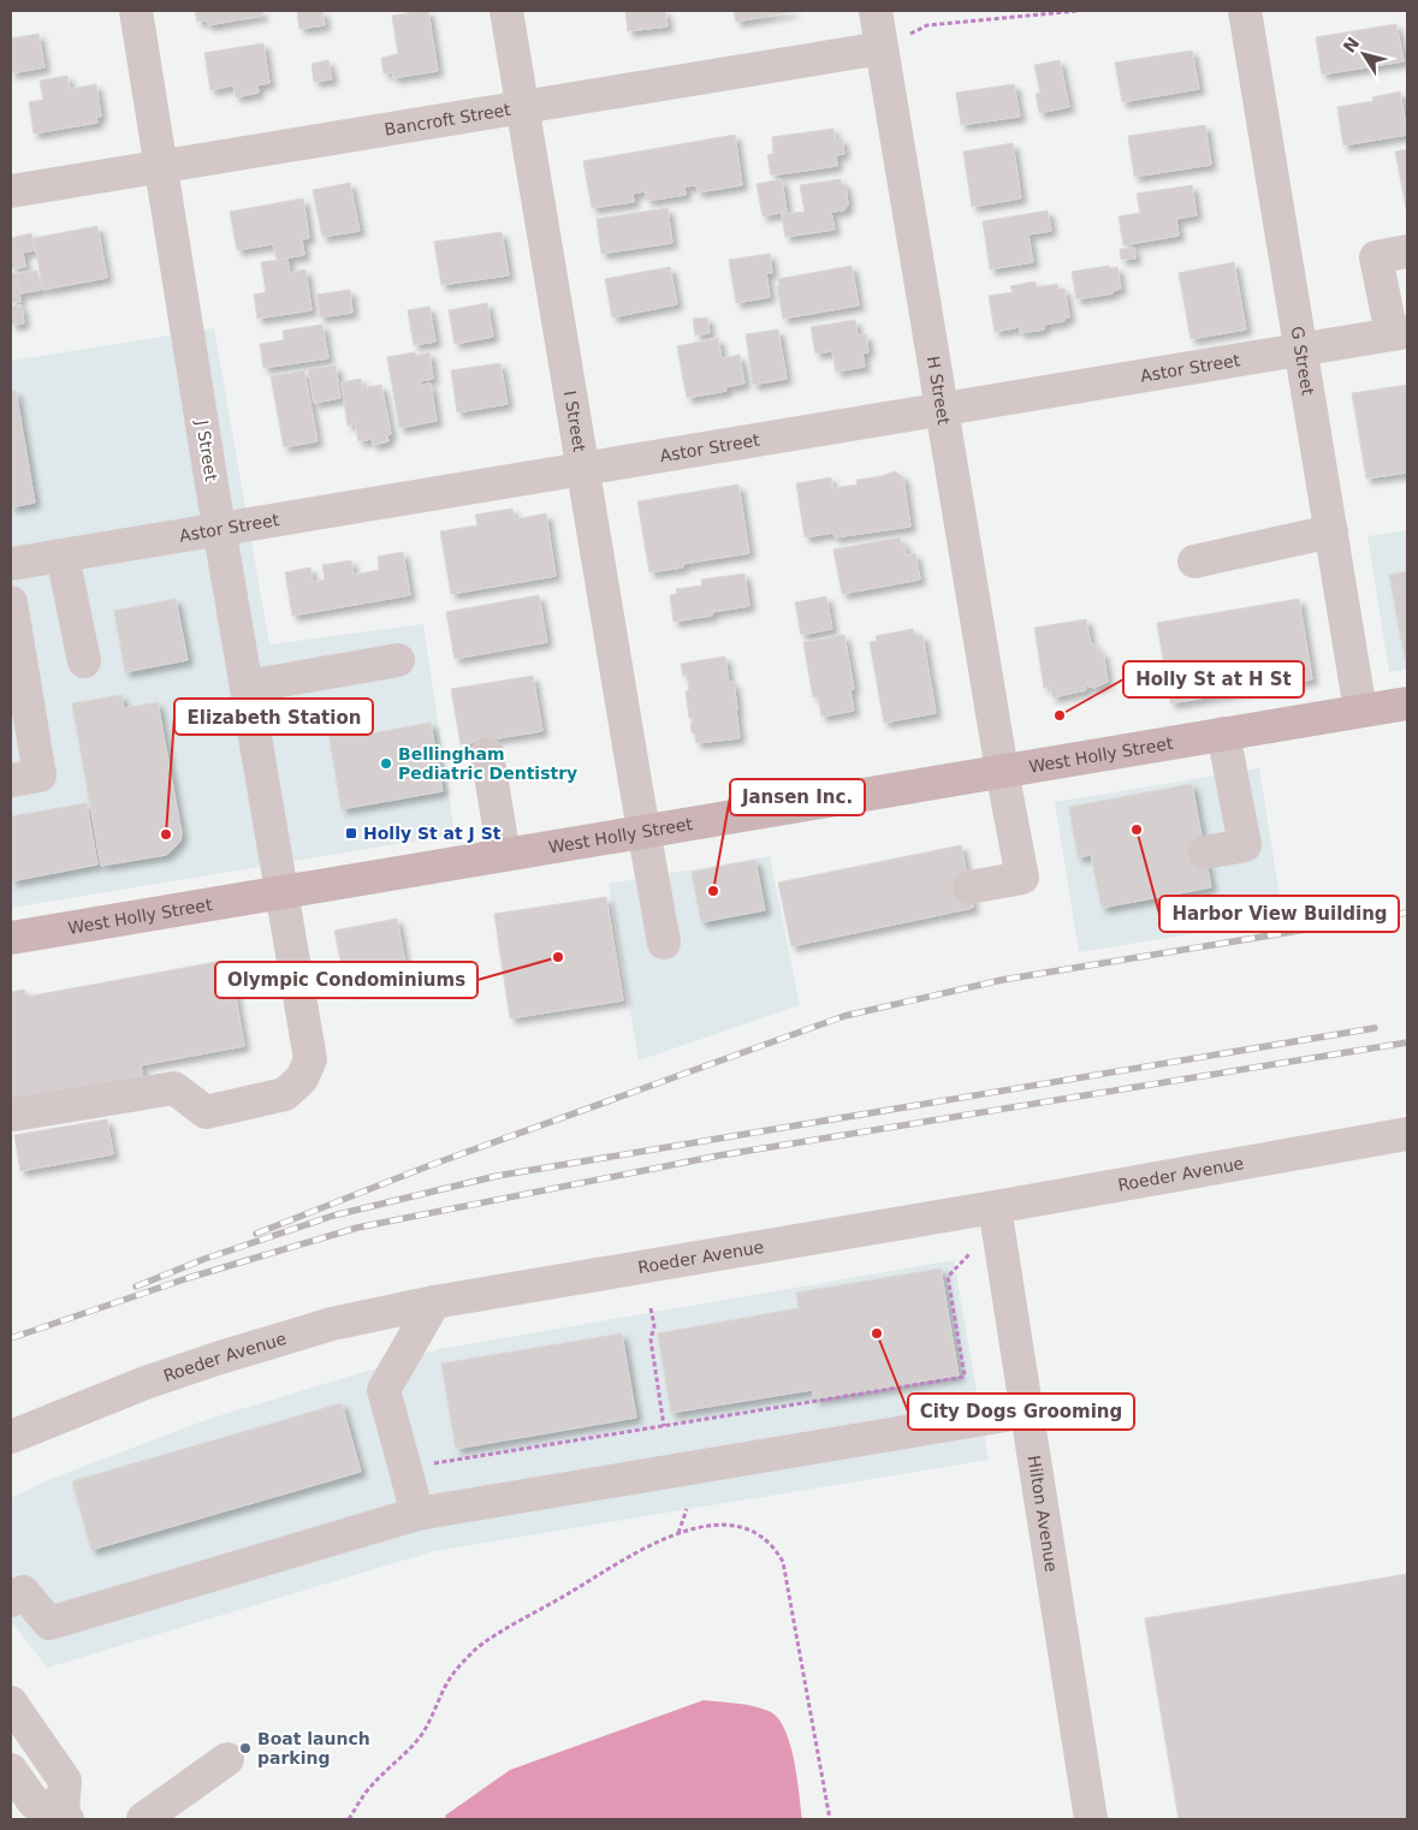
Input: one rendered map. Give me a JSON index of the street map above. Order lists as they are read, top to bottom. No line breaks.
{"streets":{"main road":["West Holly Street"],"street":["Bancroft Street","G Street","Astor Street","H Street","I Street","J Street","Roeder Avenue","Hilton Avenue"]},"crossings":[["Bancroft Street","H Street"],["Bancroft Street","I Street"],["Bancroft Street","J Street"],["G Street","Astor Street"],["G Street","West Holly Street"],["Astor Street","H Street"],["Astor Street","I Street"],["Astor Street","J Street"],["H Street","West Holly Street"],["I Street","West Holly Street"],["J Street","West Holly Street"],["Roeder Avenue","Hilton Avenue"]],"places":{"other":["Holly St at H St","Bellingham Pediatric Dentistry","Harbor View Building","Elizabeth Station","Jansen Inc.","Olympic Condominiums","City Dogs Grooming","Boat launch parking"],"transit":["Holly St at J St"]},"north":"top left"}
